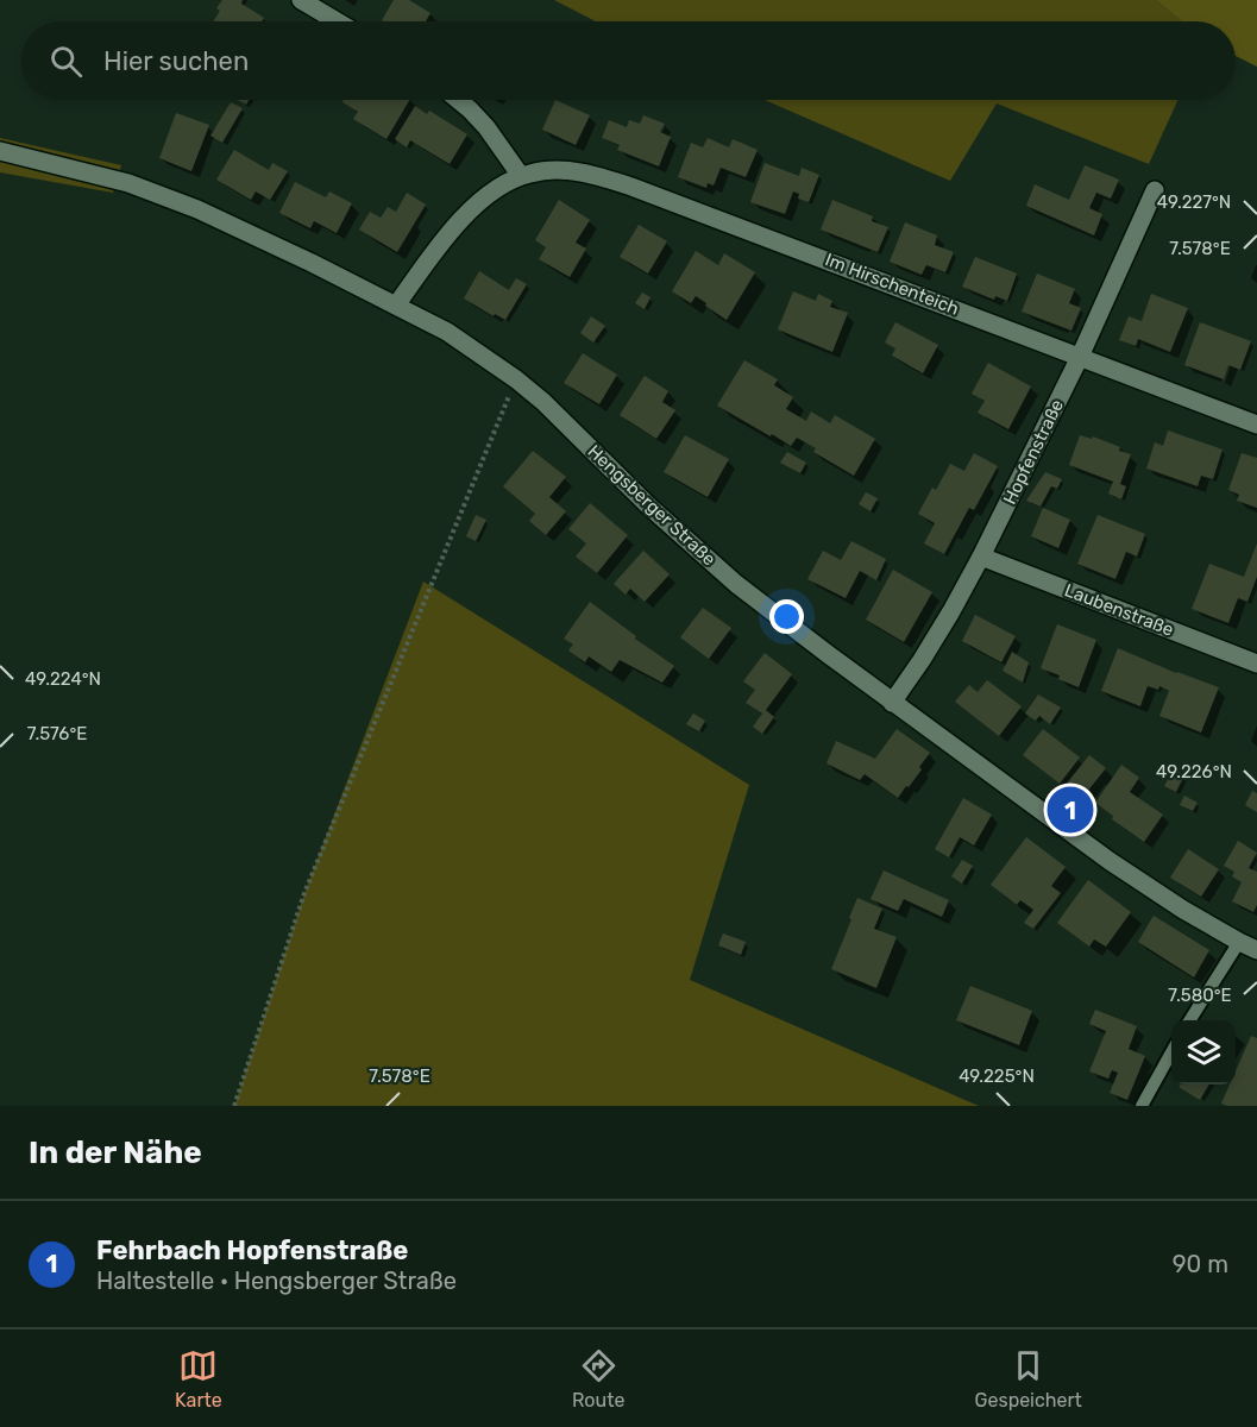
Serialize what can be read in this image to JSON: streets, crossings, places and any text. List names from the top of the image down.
{
  "streets": {
    "street": [
      "Im Hirschenteich",
      "Hopfenstraße",
      "Hengsberger Straße",
      "Laubenstraße"
    ]
  },
  "crossings": [
    ["Im Hirschenteich", "Hopfenstraße"],
    ["Im Hirschenteich", "Hengsberger Straße"],
    ["Hopfenstraße", "Hengsberger Straße"],
    ["Hopfenstraße", "Laubenstraße"]
  ],
  "page": {
    "search": "Hier suchen",
    "pins": "1",
    "heading": "In der Nähe",
    "list": [
      {
        "mark": "1",
        "name": "Fehrbach Hopfenstraße",
        "note": "Haltestelle · Hengsberger Straße",
        "value": "90 m"
      }
    ],
    "nav": ["Karte", "Route", "Gespeichert"]
  },
  "coordinates": [
    "49.227°N",
    "7.578°E",
    "49.224°N",
    "7.576°E",
    "49.226°N",
    "7.580°E",
    "49.225°N"
  ]
}
